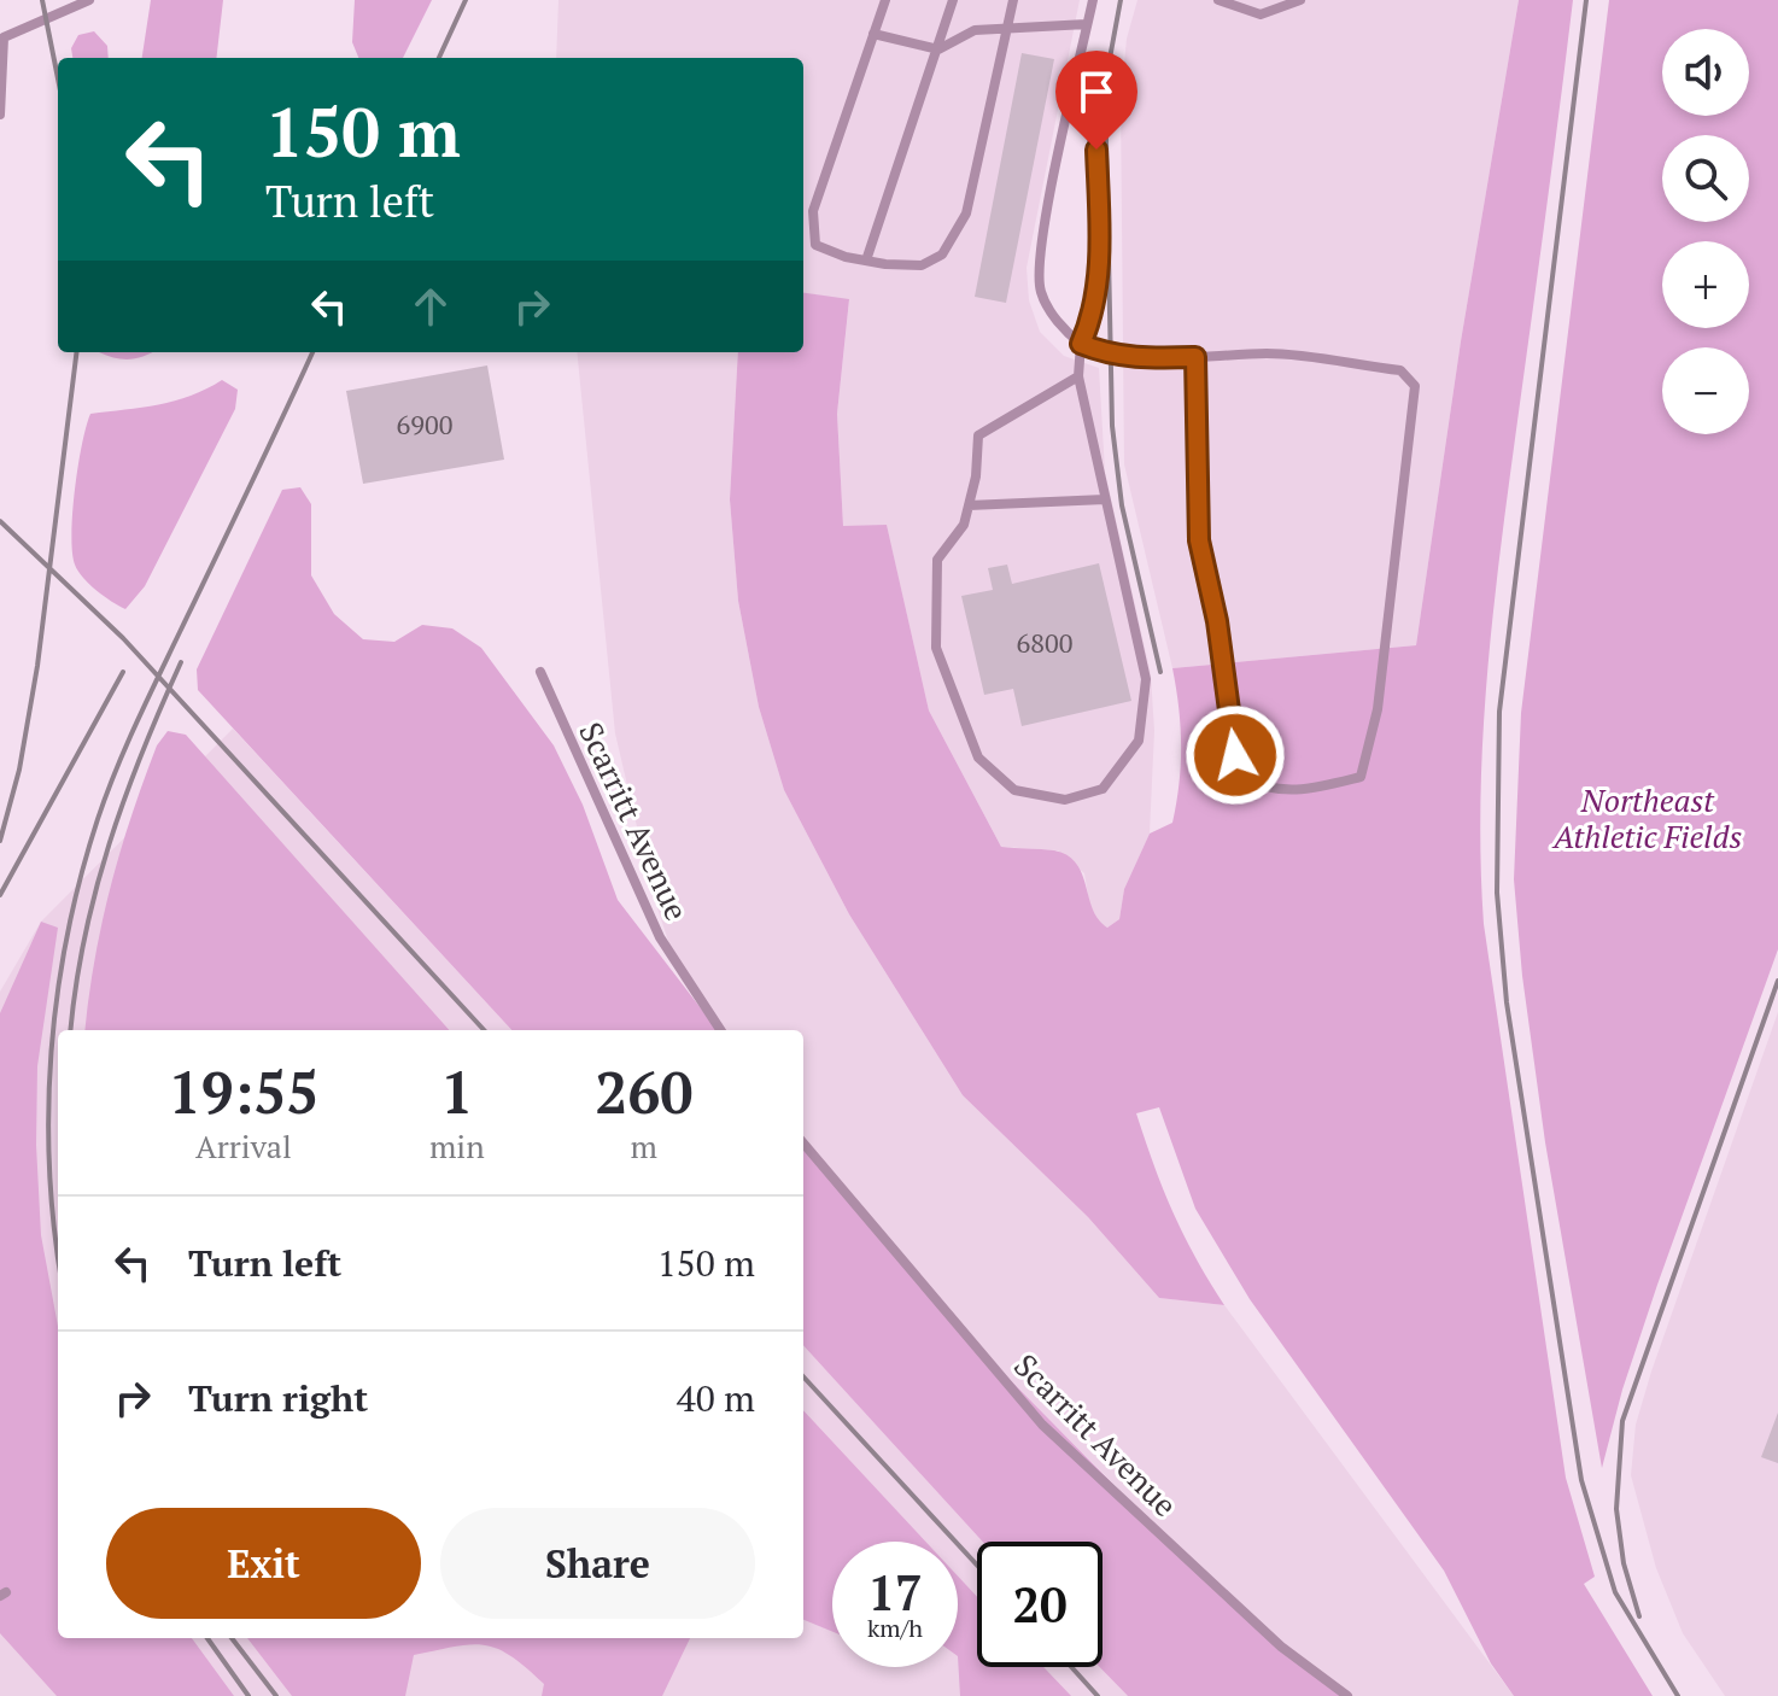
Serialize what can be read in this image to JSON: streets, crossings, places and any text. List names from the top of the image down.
{
  "streets": {
    "lane": ["Scarritt Avenue"]
  },
  "parks": ["Northeast Athletic Fields"],
  "house_numbers": ["6900", "6800"],
  "page": {
    "map_buttons": ["+", "−"],
    "turn": ["150 m", "Turn left"],
    "eta": [
      "19:55",
      "Arrival",
      "1",
      "min",
      "260",
      "m"
    ],
    "list": [
      {
        "name": "Turn left",
        "value": "150 m"
      },
      {
        "name": "Turn right",
        "value": "40 m"
      }
    ],
    "buttons": ["Exit", "Share"],
    "speed": "17 km/h",
    "limit": "20"
  }
}
